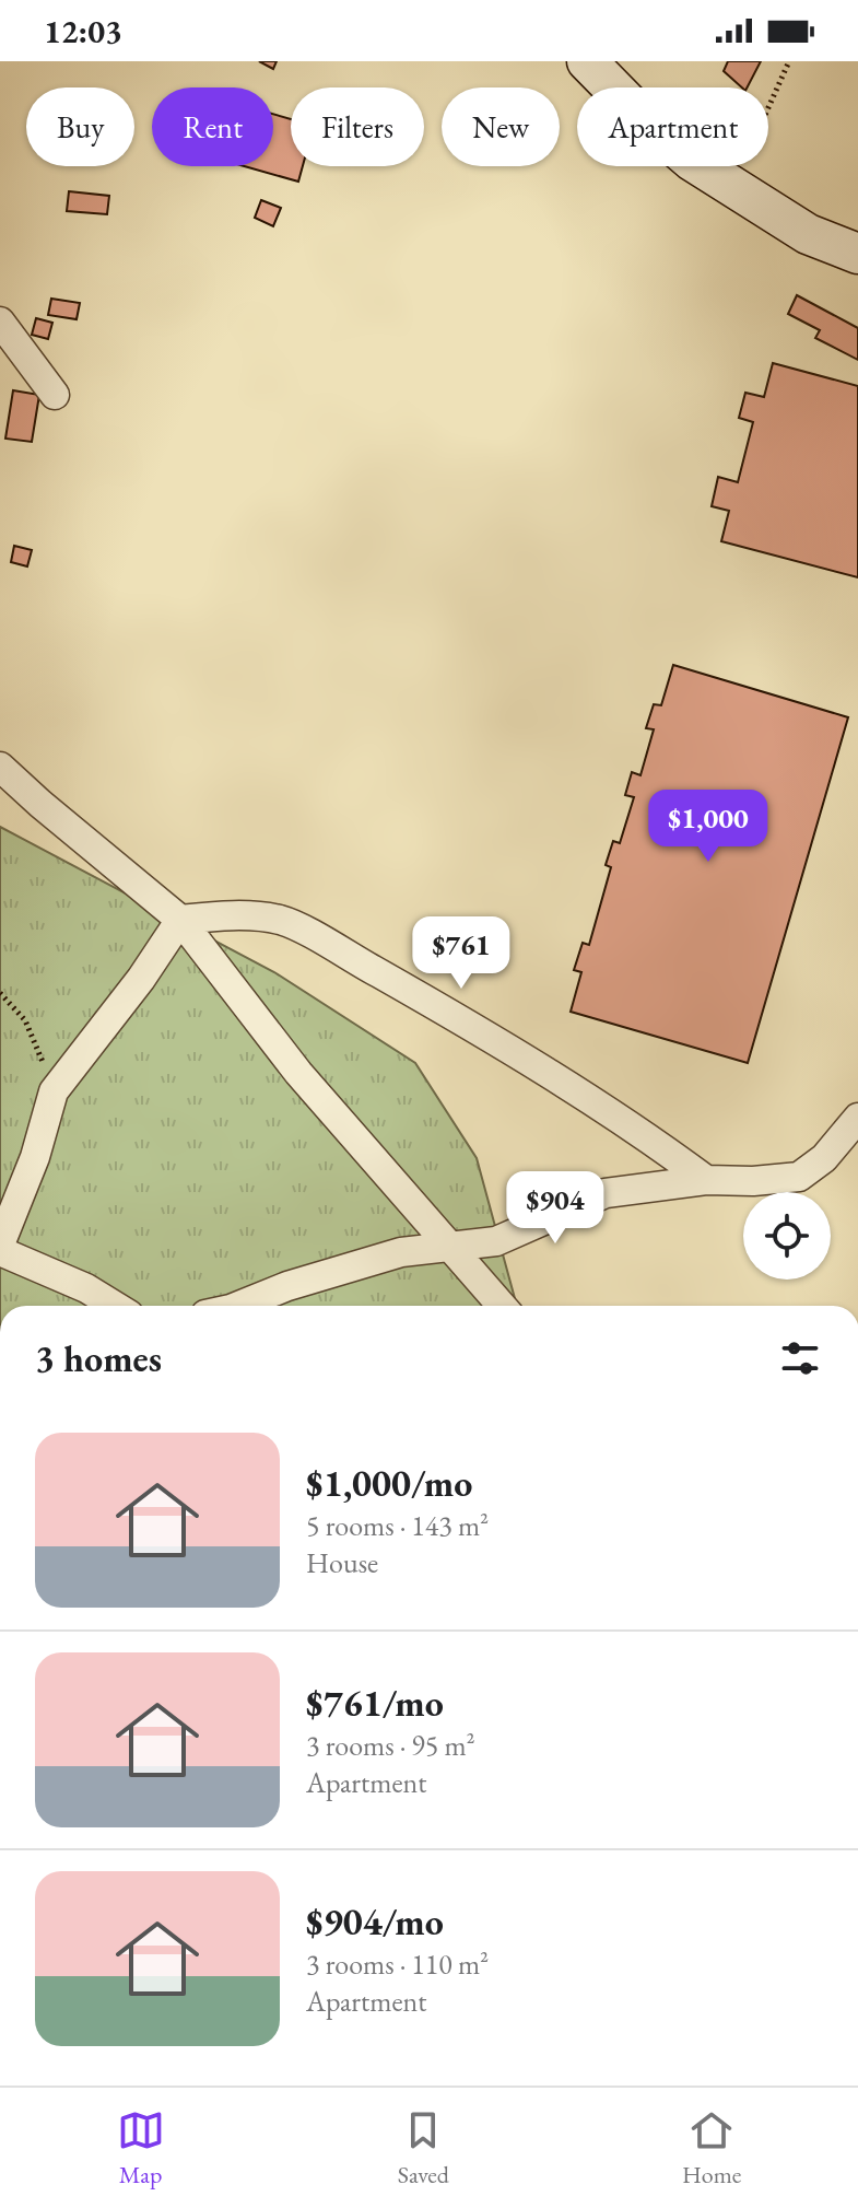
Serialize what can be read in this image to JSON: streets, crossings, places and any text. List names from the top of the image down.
{
  "page": {
    "status": "12:03",
    "chip": [
      "Buy",
      "Rent",
      "Filters",
      "New",
      "Apartment"
    ],
    "price": ["$1,000", "$761", "$904"],
    "heading": "3 homes",
    "list": [
      {
        "name": "$1,000/mo",
        "note": "5 rooms · 143 m² · House"
      },
      {
        "name": "$761/mo",
        "note": "3 rooms · 95 m² · Apartment"
      },
      {
        "name": "$904/mo",
        "note": "3 rooms · 110 m² · Apartment"
      }
    ],
    "tabs": ["Map", "Saved", "Home"]
  }
}
